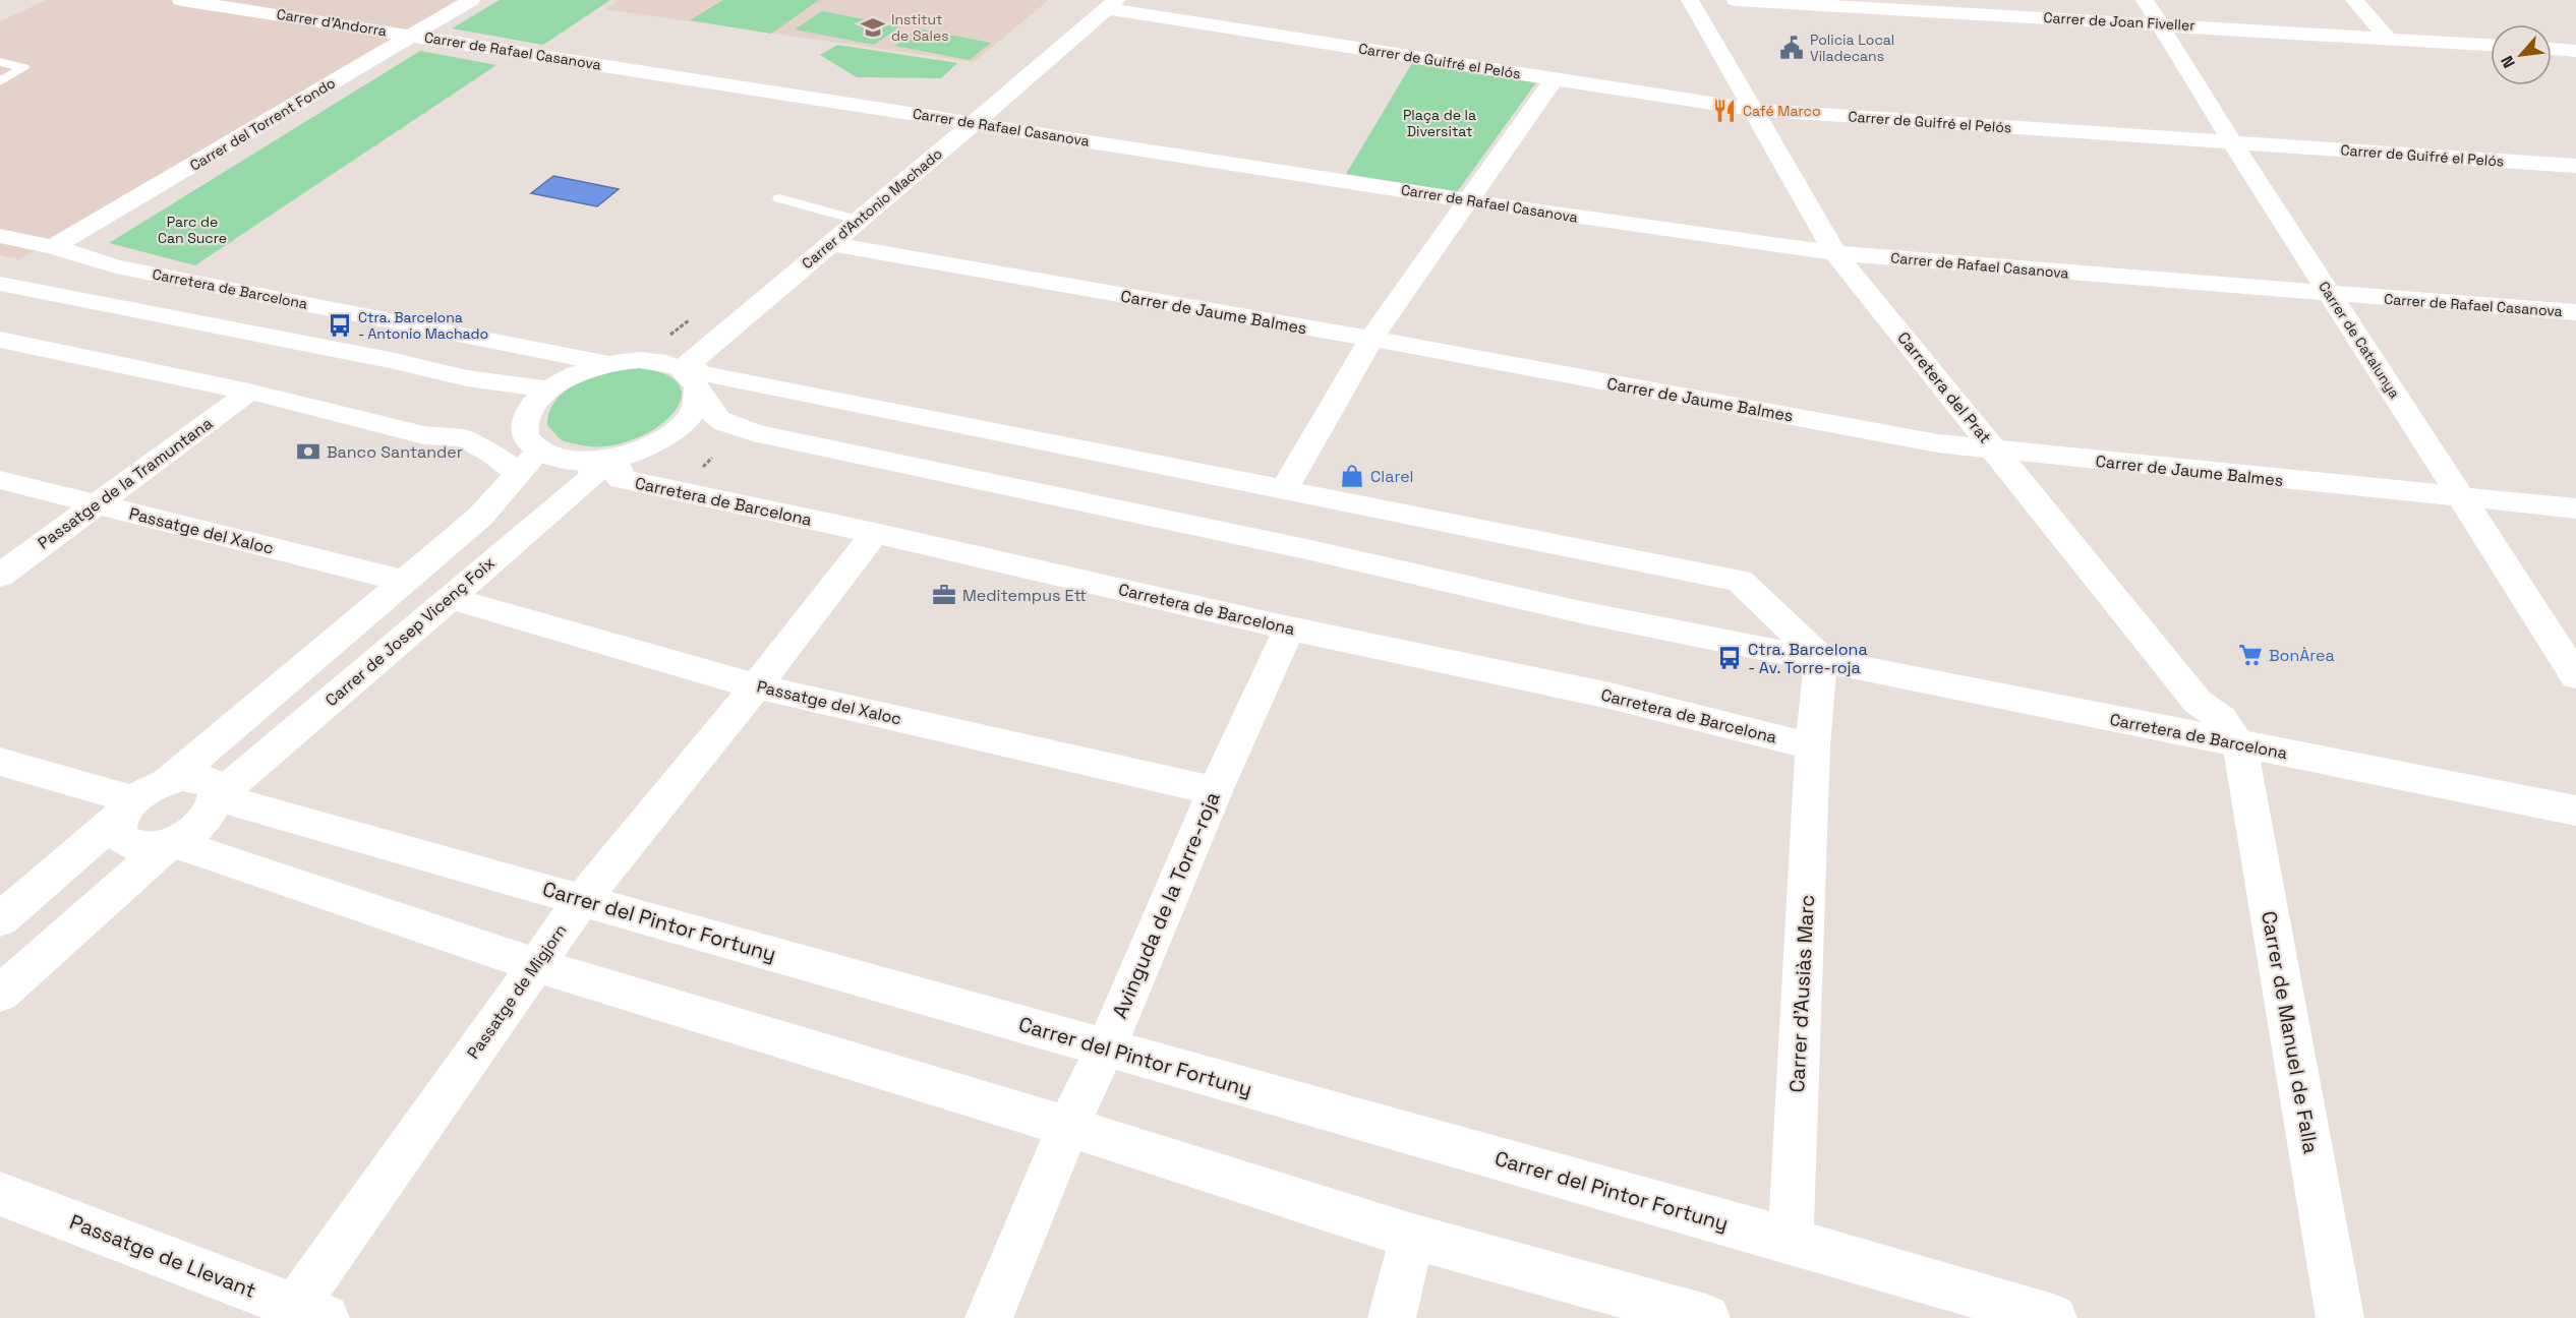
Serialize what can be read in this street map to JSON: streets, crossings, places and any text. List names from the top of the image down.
{
  "streets": {
    "street": [
      "Carrer de Joan Fiveller",
      "Carrer d'Andorra",
      "Carrer de Rafael Casanova",
      "Carrer de Guifré el Pelós",
      "Carrer del Torrent Fondo",
      "Carrer d'Antonio Machado",
      "Carretera de Barcelona",
      "Carrer de Jaume Balmes",
      "Carrer de Catalunya",
      "Carretera del Prat",
      "Passatge de la Tramuntana",
      "Passatge del Xaloc",
      "Carrer de Josep Vicenç Foix",
      "Avinguda de la Torre-roja",
      "Carrer del Pintor Fortuny",
      "Passatge de Migjorn",
      "Carrer d'Ausiàs Marc",
      "Carrer de Manuel de Falla",
      "Passatge de Llevant"
    ]
  },
  "crossings": [
    ["Carrer de Joan Fiveller", "Carrer de Catalunya"],
    ["Carrer d'Andorra", "Carrer de Rafael Casanova"],
    ["Carrer d'Andorra", "Carrer del Torrent Fondo"],
    ["Carrer de Rafael Casanova", "Carrer del Torrent Fondo"],
    ["Carrer de Rafael Casanova", "Carrer d'Antonio Machado"],
    ["Carrer de Rafael Casanova", "Carrer de Catalunya"],
    ["Carrer de Rafael Casanova", "Carretera del Prat"],
    ["Carrer de Guifré el Pelós", "Carrer d'Antonio Machado"],
    ["Carrer de Guifré el Pelós", "Carrer de Catalunya"],
    ["Carrer de Guifré el Pelós", "Carretera del Prat"],
    ["Carrer del Torrent Fondo", "Carretera de Barcelona"],
    ["Carrer d'Antonio Machado", "Carretera de Barcelona"],
    ["Carrer d'Antonio Machado", "Carrer de Jaume Balmes"],
    ["Carretera de Barcelona", "Carretera del Prat"],
    ["Carretera de Barcelona", "Carrer de Josep Vicenç Foix"],
    ["Carretera de Barcelona", "Avinguda de la Torre-roja"],
    ["Carretera de Barcelona", "Passatge de Migjorn"],
    ["Carretera de Barcelona", "Carrer d'Ausiàs Marc"],
    ["Carretera de Barcelona", "Carrer de Manuel de Falla"],
    ["Carrer de Jaume Balmes", "Carrer de Catalunya"],
    ["Carrer de Jaume Balmes", "Carretera del Prat"],
    ["Carretera del Prat", "Carrer de Manuel de Falla"],
    ["Passatge de la Tramuntana", "Passatge del Xaloc"],
    ["Passatge del Xaloc", "Carrer de Josep Vicenç Foix"],
    ["Passatge del Xaloc", "Avinguda de la Torre-roja"],
    ["Passatge del Xaloc", "Passatge de Migjorn"],
    ["Carrer de Josep Vicenç Foix", "Carrer del Pintor Fortuny"],
    ["Avinguda de la Torre-roja", "Carrer del Pintor Fortuny"],
    ["Carrer del Pintor Fortuny", "Passatge de Migjorn"],
    ["Carrer del Pintor Fortuny", "Carrer d'Ausiàs Marc"],
    ["Passatge de Migjorn", "Passatge de Llevant"]
  ],
  "parks": ["Plaça de la Diversitat", "Parc de Can Sucre"],
  "places": {
    "school or university": ["Institut de Sales"],
    "public building": ["Policia Local Viladecans"],
    "restaurant": ["Café Marco"],
    "bus stop": ["Ctra. Barcelona - Antonio Machado", "Ctra. Barcelona - Av. Torre-roja"],
    "bank": ["Banco Santander"],
    "shop": ["Clarel"],
    "office": ["Meditempus Ett"],
    "supermarket": ["BonÀrea"]
  },
  "north": "bottom left"
}
